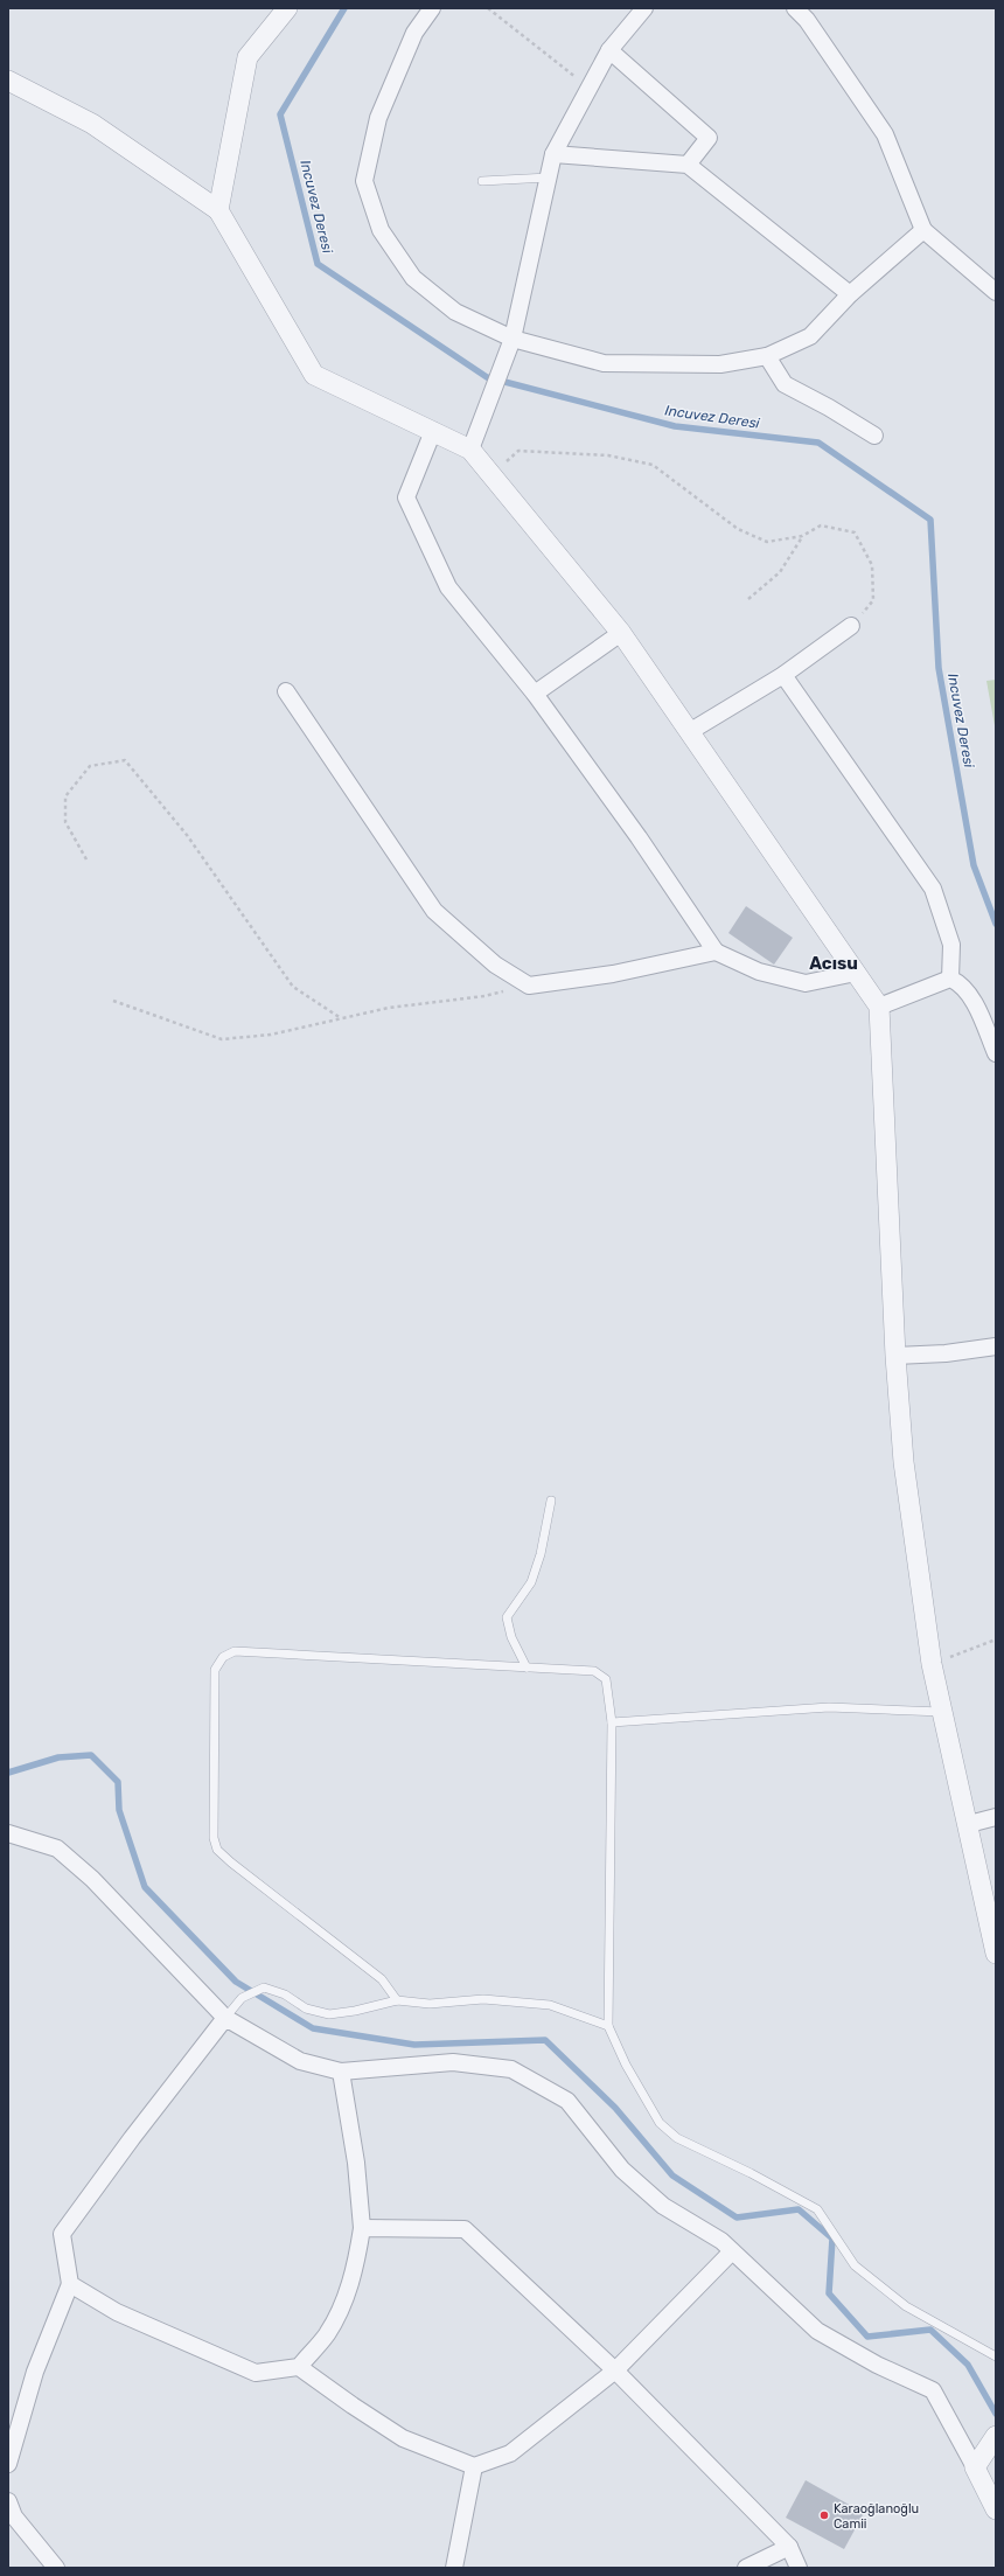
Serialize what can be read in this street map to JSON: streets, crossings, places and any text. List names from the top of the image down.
{
  "districts": ["Acısu"],
  "water": ["Incuvez Deresi"],
  "places": ["Karaoğlanoğlu Camii"]
}
